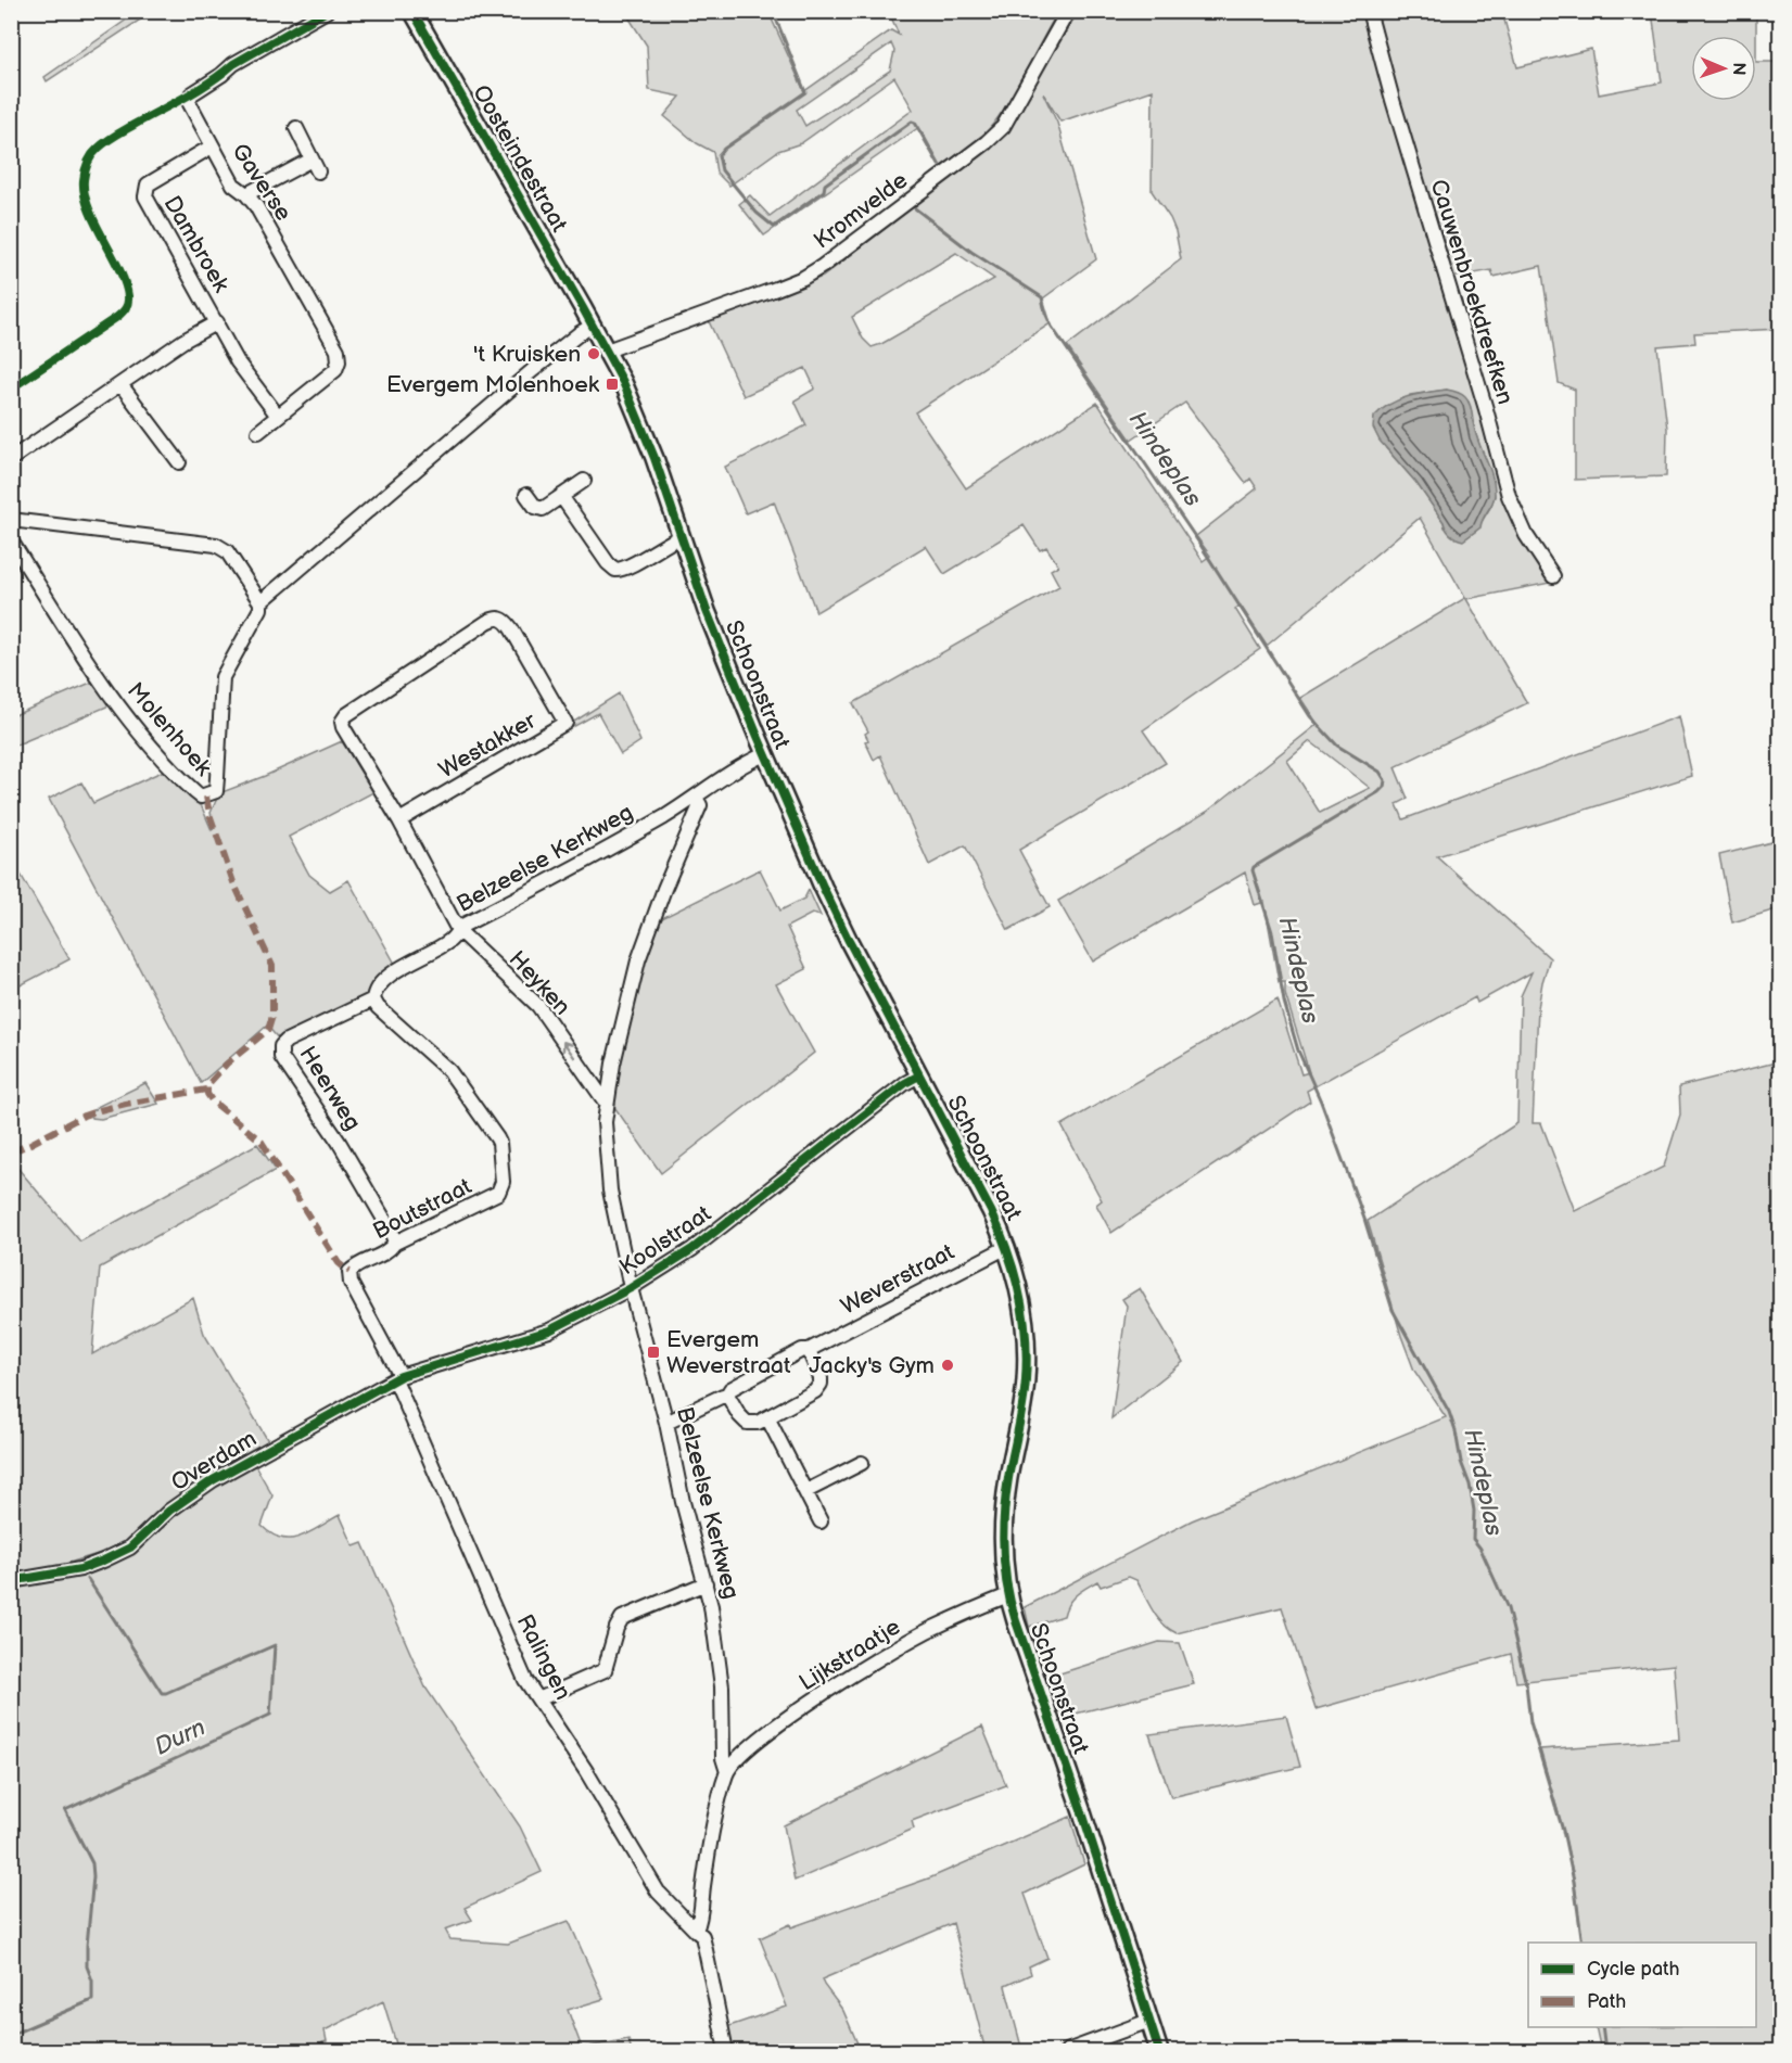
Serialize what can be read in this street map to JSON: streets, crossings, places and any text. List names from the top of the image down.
{
  "streets": {
    "street": [
      "Oosteindestraat",
      "Gaverse",
      "Kromvelde",
      "Dambroek",
      "Cauwenbroekdreefken",
      "Schoonstraat",
      "Molenhoek",
      "Westakker",
      "Belzeelse Kerkweg",
      "Heyken",
      "Heerweg",
      "Boutstraat",
      "Koolstraat",
      "Weverstraat",
      "Overdam",
      "Lijkstraatje",
      "Ralingen"
    ]
  },
  "crossings": [
    ["Oosteindestraat", "Schoonstraat"],
    ["Oosteindestraat", "Molenhoek"],
    ["Gaverse", "Dambroek"],
    ["Kromvelde", "Schoonstraat"],
    ["Schoonstraat", "Molenhoek"],
    ["Schoonstraat", "Belzeelse Kerkweg"],
    ["Schoonstraat", "Koolstraat"],
    ["Schoonstraat", "Weverstraat"],
    ["Schoonstraat", "Lijkstraatje"],
    ["Westakker", "Belzeelse Kerkweg"],
    ["Belzeelse Kerkweg", "Heyken"],
    ["Belzeelse Kerkweg", "Koolstraat"],
    ["Belzeelse Kerkweg", "Weverstraat"],
    ["Belzeelse Kerkweg", "Lijkstraatje"],
    ["Heerweg", "Boutstraat"],
    ["Boutstraat", "Koolstraat"],
    ["Boutstraat", "Overdam"],
    ["Boutstraat", "Ralingen"],
    ["Koolstraat", "Overdam"],
    ["Koolstraat", "Ralingen"],
    ["Overdam", "Ralingen"]
  ],
  "one_way": ["Heyken"],
  "water": ["Hindeplas", "Durn"],
  "places": {
    "other": ["'t Kruisken", "Jacky's Gym"],
    "transit": ["Evergem Molenhoek", "Evergem Weverstraat"]
  },
  "legend": ["Cycle path", "Path"],
  "north": "right"
}
